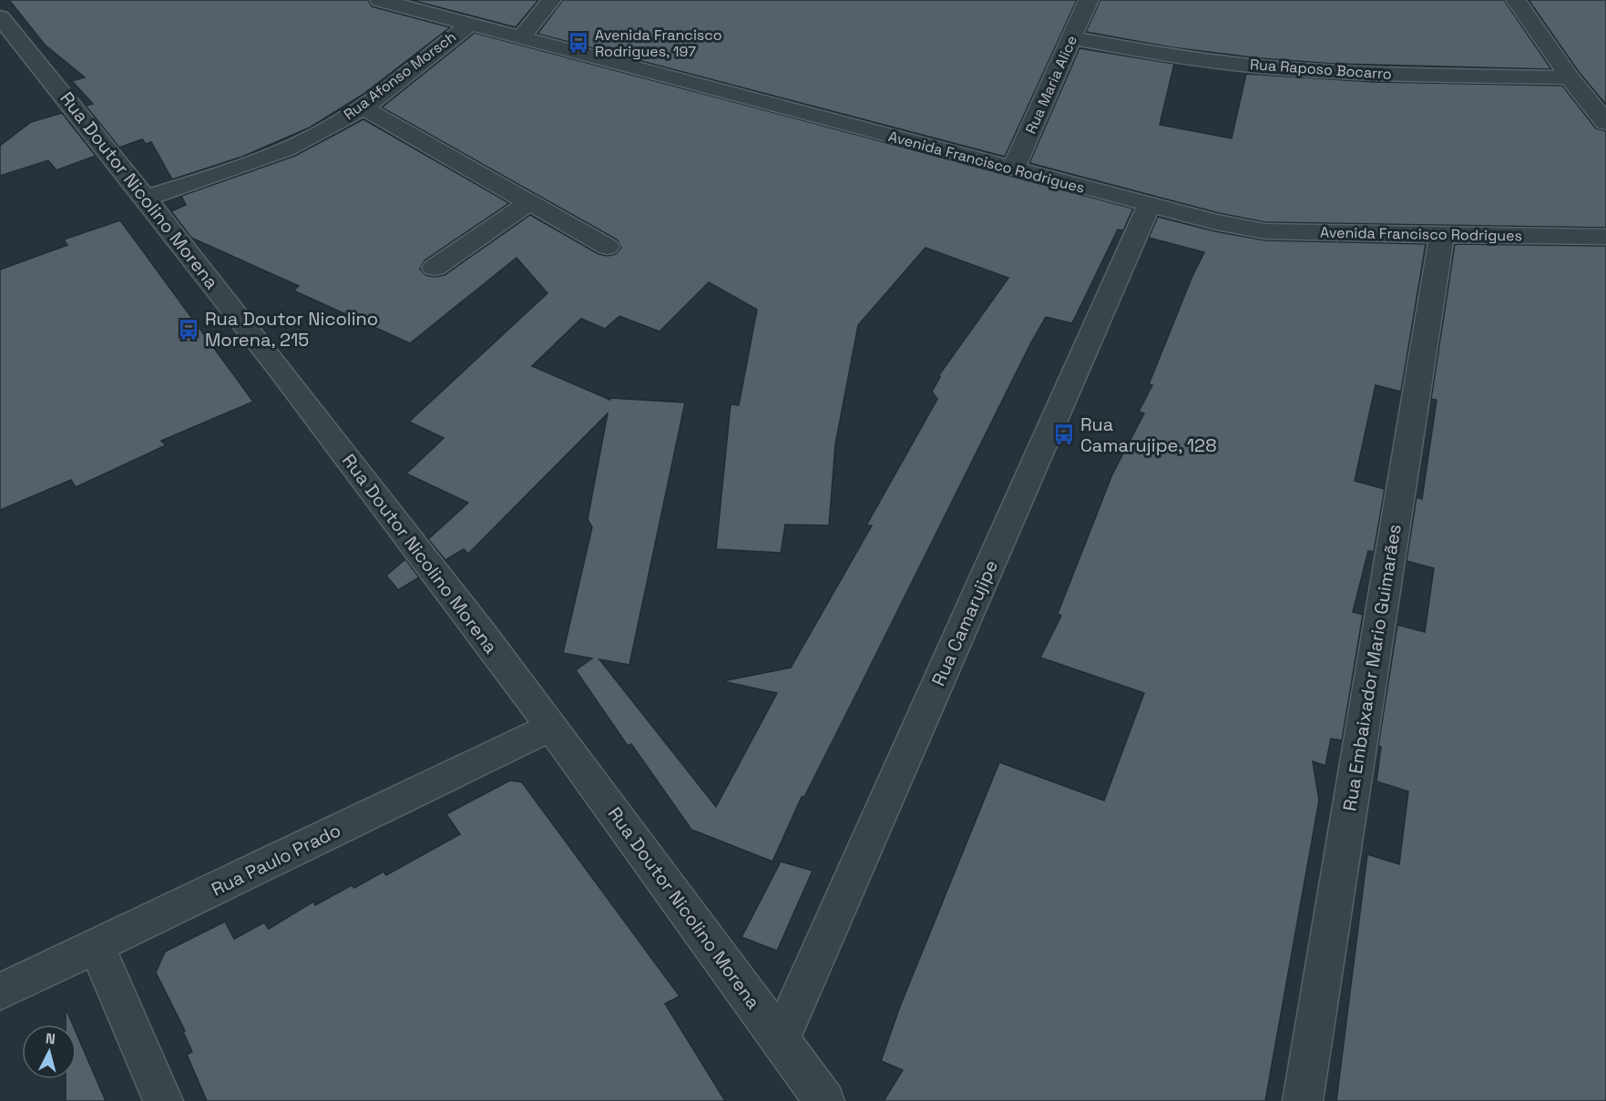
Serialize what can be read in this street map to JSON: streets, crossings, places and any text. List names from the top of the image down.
{
  "streets": {
    "street": [
      "Rua Raposo Bocarro",
      "Rua Afonso Morsch",
      "Rua Maria Alice",
      "Avenida Francisco Rodrigues",
      "Rua Doutor Nicolino Morena",
      "Rua Camarujipe",
      "Rua Embaixador Mario Guimarães",
      "Rua Paulo Prado"
    ]
  },
  "crossings": [
    ["Rua Raposo Bocarro", "Rua Maria Alice"],
    ["Rua Afonso Morsch", "Avenida Francisco Rodrigues"],
    ["Rua Afonso Morsch", "Rua Doutor Nicolino Morena"],
    ["Rua Maria Alice", "Avenida Francisco Rodrigues"],
    ["Avenida Francisco Rodrigues", "Rua Camarujipe"],
    ["Avenida Francisco Rodrigues", "Rua Embaixador Mario Guimarães"],
    ["Rua Doutor Nicolino Morena", "Rua Camarujipe"],
    ["Rua Doutor Nicolino Morena", "Rua Paulo Prado"]
  ],
  "places": {
    "bus stop": ["Avenida Francisco Rodrigues, 197", "Rua Doutor Nicolino Morena, 215", "Rua Camarujipe, 128"]
  },
  "north": "top"
}
